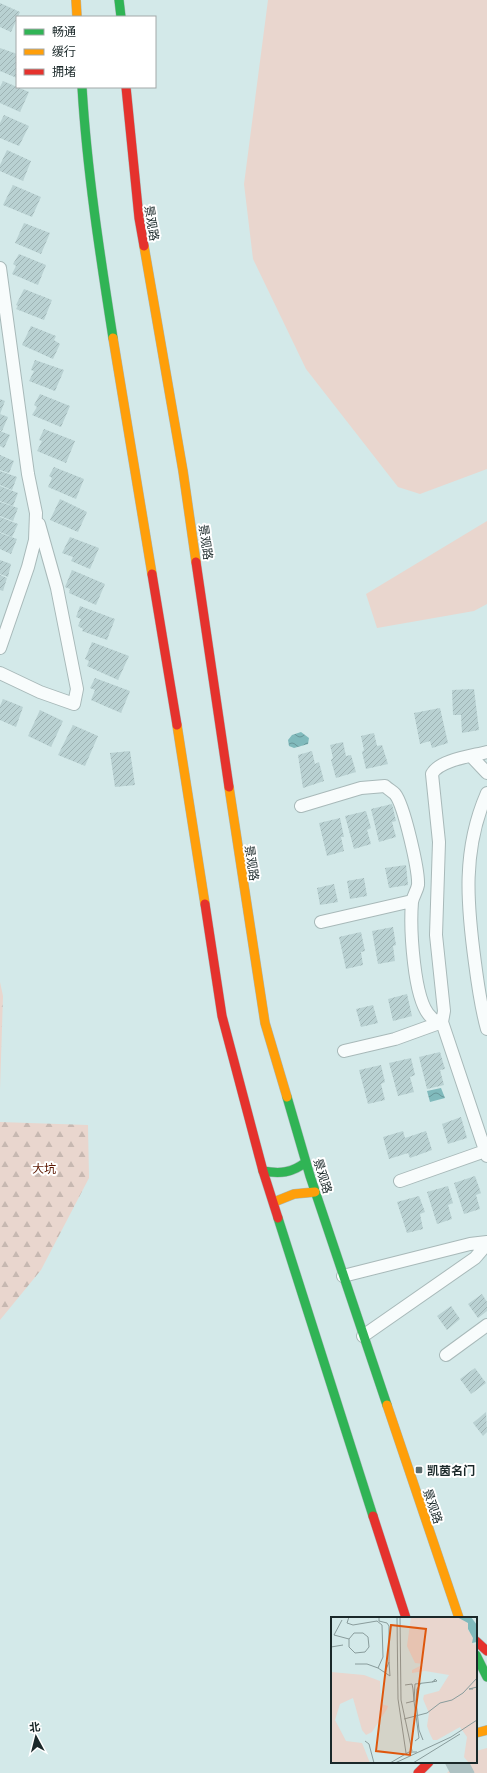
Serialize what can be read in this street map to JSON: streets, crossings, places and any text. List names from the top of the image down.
{
  "streets": {
    "main road": ["景观路"]
  },
  "parks": ["大坑"],
  "places": {
    "transit": ["凯茵名门"]
  },
  "legend": ["畅通", "缓行", "拥堵"],
  "north": "top"
}
